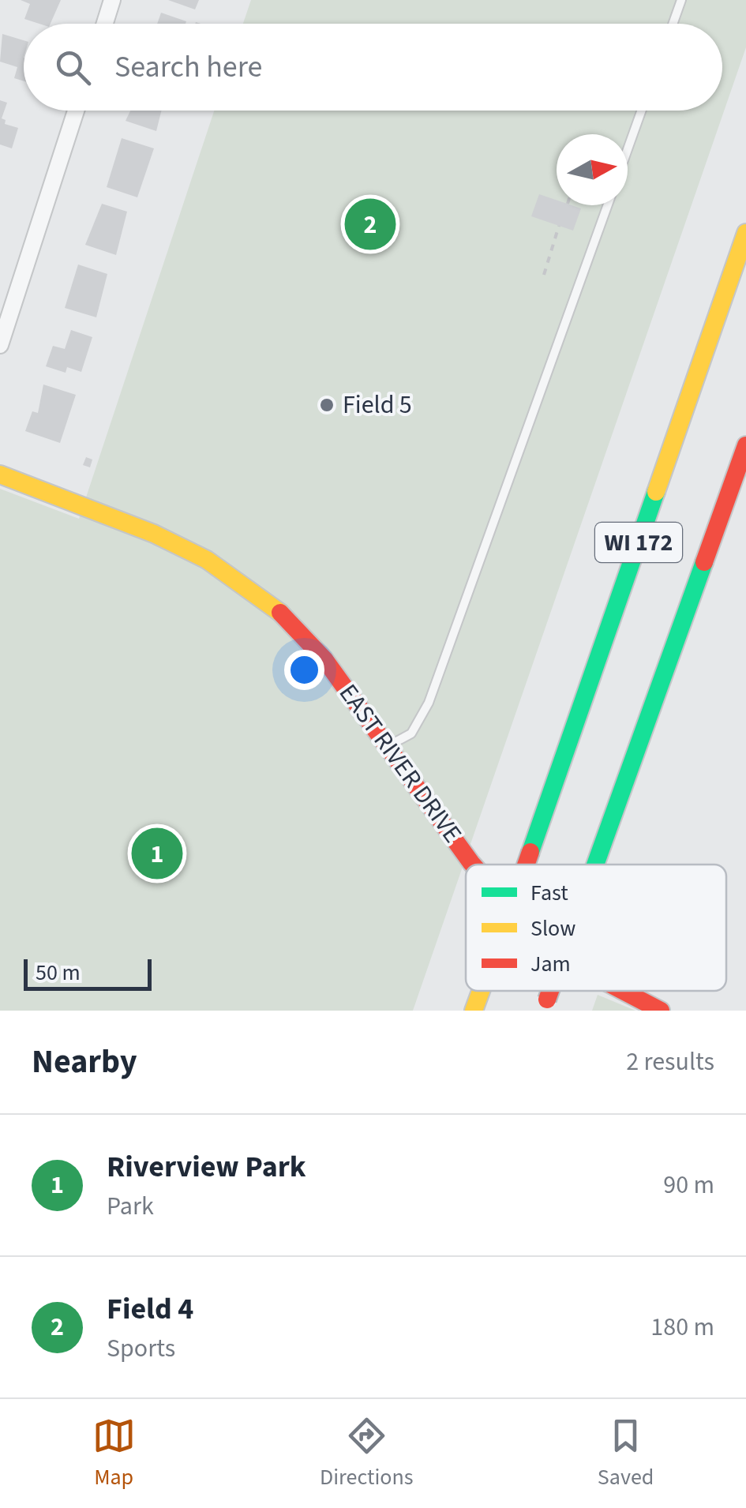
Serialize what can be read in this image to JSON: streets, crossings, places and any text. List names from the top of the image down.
{
  "streets": {
    "main road": ["WI 172", "EAST RIVER DRIVE"]
  },
  "places": ["Field 5"],
  "legend": ["Fast", "Slow", "Jam"],
  "scale_bar": "50 m",
  "north": "right",
  "page": {
    "search": "Search here",
    "pins": ["2", "1"],
    "scale": "50 m",
    "heading": ["Nearby", "2 results"],
    "list": [
      {
        "mark": "1",
        "name": "Riverview Park",
        "note": "Park",
        "value": "90 m"
      },
      {
        "mark": "2",
        "name": "Field 4",
        "note": "Sports",
        "value": "180 m"
      }
    ],
    "nav": ["Map", "Directions", "Saved"]
  }
}
